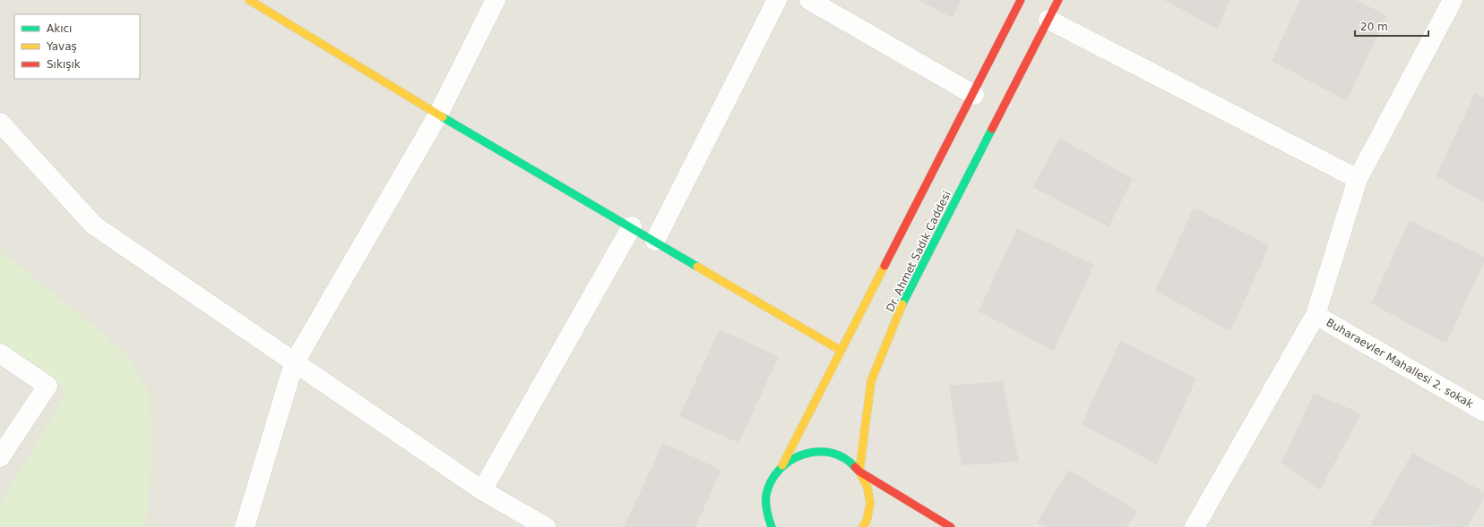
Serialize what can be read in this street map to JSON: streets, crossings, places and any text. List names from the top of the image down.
{
  "streets": {
    "street": ["Dr. Ahmet Sadık Caddesi", "Buharaevler Mahallesi 2. sokak"]
  },
  "legend": ["Akıcı", "Yavaş", "Sıkışık"],
  "scale_bar": "20 m"
}
